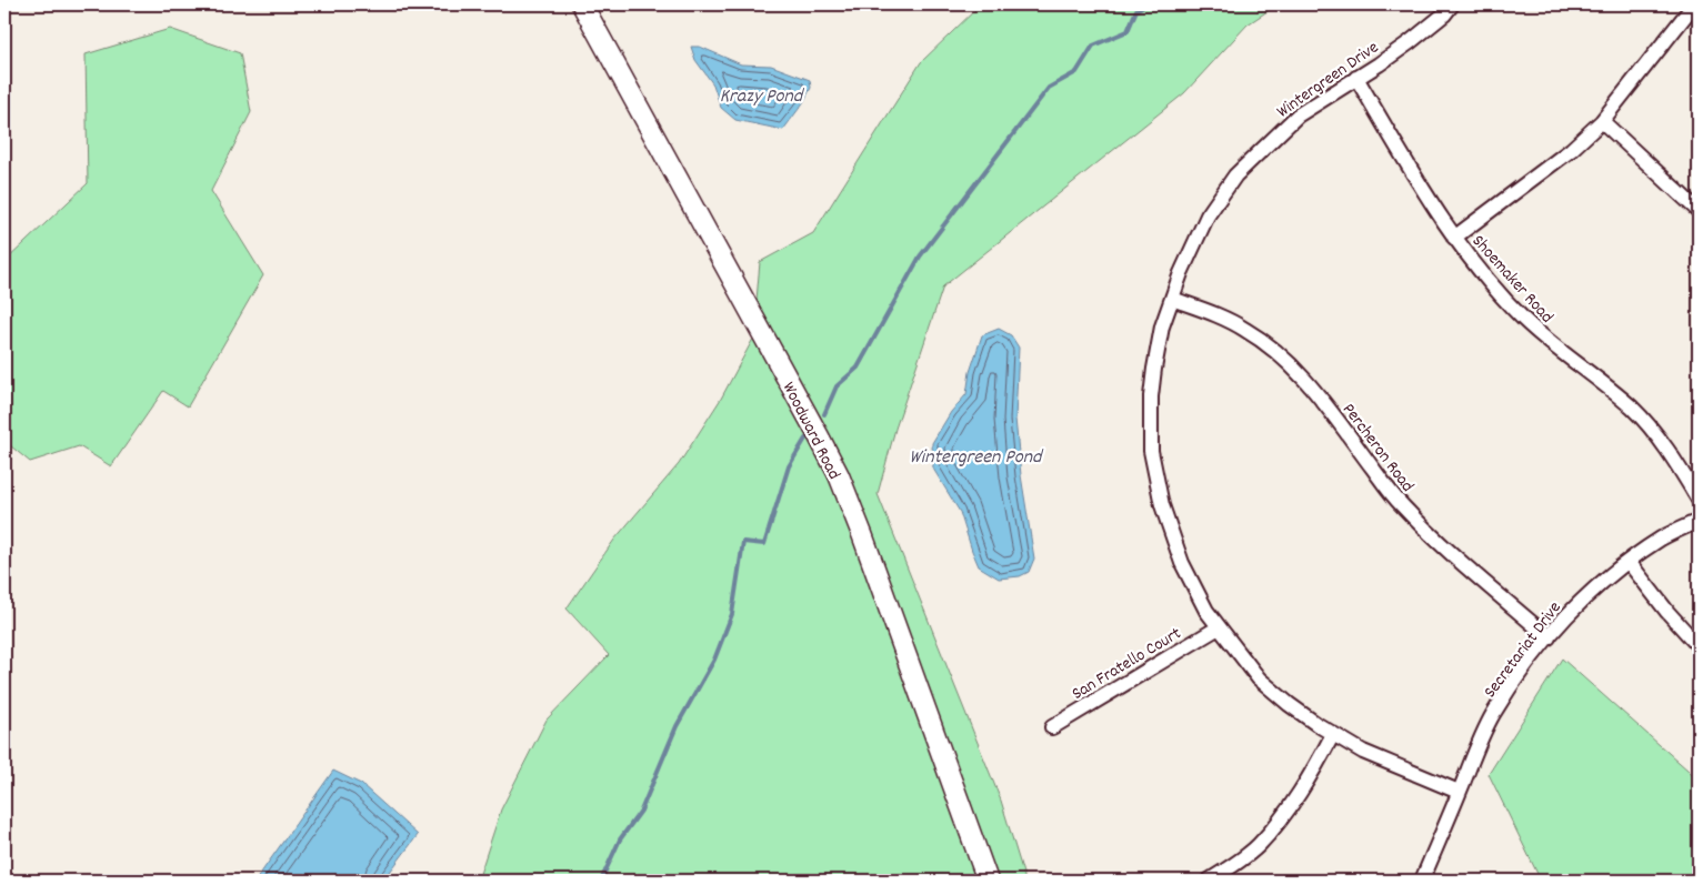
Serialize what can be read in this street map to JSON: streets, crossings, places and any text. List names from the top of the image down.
{
  "streets": {
    "street": [
      "Wintergreen Drive",
      "Shoemaker Road",
      "Woodward Road",
      "Percheron Road",
      "Secretariat Drive",
      "San Fratello Court"
    ]
  },
  "crossings": [
    ["Wintergreen Drive", "Shoemaker Road"],
    ["Wintergreen Drive", "Percheron Road"],
    ["Wintergreen Drive", "Secretariat Drive"],
    ["Wintergreen Drive", "San Fratello Court"],
    ["Percheron Road", "Secretariat Drive"]
  ],
  "water": ["Krazy Pond", "Wintergreen Pond"]
}
